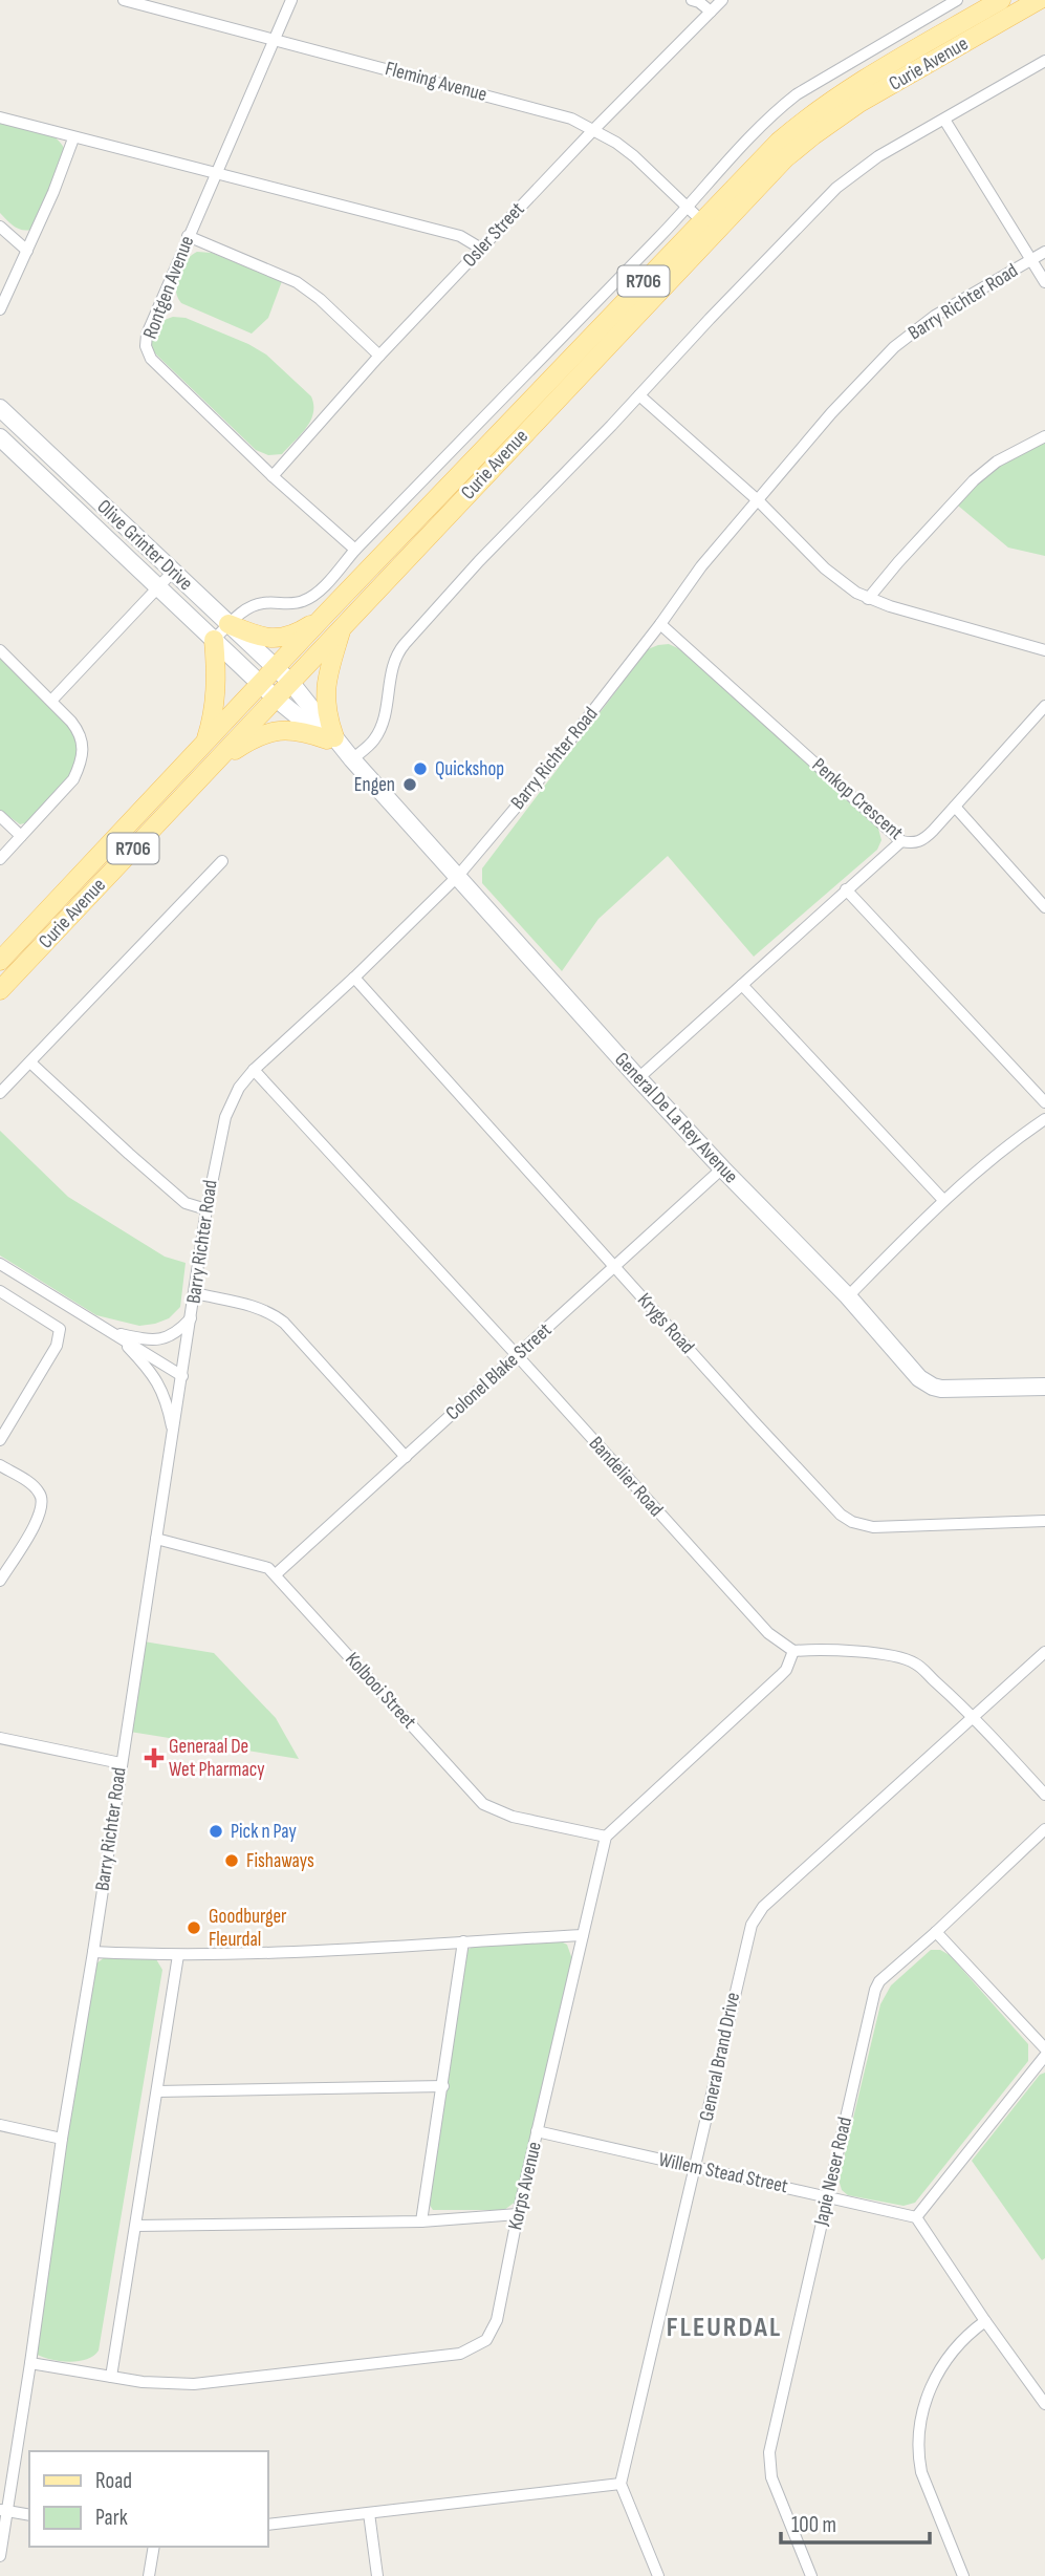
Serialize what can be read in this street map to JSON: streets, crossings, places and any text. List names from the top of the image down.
{
  "streets": {
    "main road": ["Curie Avenue", "R706"],
    "street": [
      "Fleming Avenue",
      "Osler Street",
      "Rontgen Avenue",
      "Barry Richter Road",
      "Olive Grinter Drive",
      "Penkop Crescent",
      "General De La Rey Avenue",
      "Krygs Road",
      "Colonel Blake Street",
      "Bandelier Road",
      "Kolbooi Street",
      "General Brand Drive",
      "Japie Neser Road",
      "Willem Stead Street",
      "Korps Avenue"
    ]
  },
  "crossings": [
    ["Curie Avenue", "Fleming Avenue"],
    ["Curie Avenue", "Rontgen Avenue"],
    ["Curie Avenue", "Olive Grinter Drive"],
    ["Curie Avenue", "General De La Rey Avenue"],
    ["Fleming Avenue", "Osler Street"],
    ["Fleming Avenue", "Rontgen Avenue"],
    ["Osler Street", "Rontgen Avenue"],
    ["Barry Richter Road", "Penkop Crescent"],
    ["Barry Richter Road", "General De La Rey Avenue"],
    ["Barry Richter Road", "Krygs Road"],
    ["Barry Richter Road", "Bandelier Road"],
    ["Barry Richter Road", "Kolbooi Street"],
    ["Barry Richter Road", "Korps Avenue"],
    ["Olive Grinter Drive", "General De La Rey Avenue"],
    ["General De La Rey Avenue", "Colonel Blake Street"],
    ["Krygs Road", "Colonel Blake Street"],
    ["Colonel Blake Street", "Bandelier Road"],
    ["Colonel Blake Street", "Kolbooi Street"],
    ["Kolbooi Street", "Korps Avenue"],
    ["General Brand Drive", "Willem Stead Street"],
    ["Japie Neser Road", "Willem Stead Street"],
    ["Willem Stead Street", "Korps Avenue"]
  ],
  "districts": ["FLEURDAL"],
  "places": {
    "other": [
      "Quickshop",
      "Engen",
      "Pick n Pay",
      "Fishaways",
      "Goodburger Fleurdal"
    ],
    "health": ["Generaal De Wet Pharmacy"]
  },
  "legend": ["Road", "Park"],
  "scale_bar": "100 m"
}
